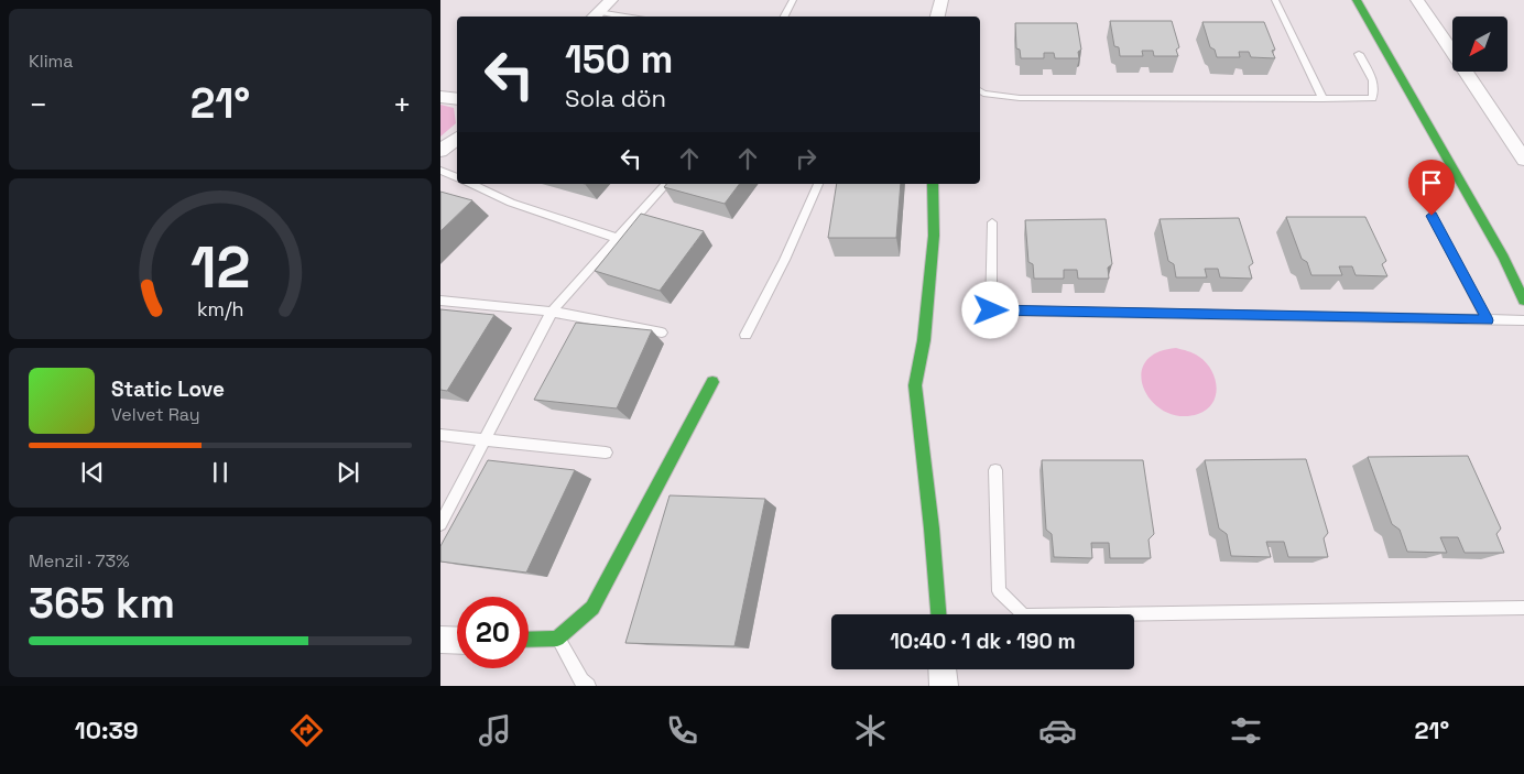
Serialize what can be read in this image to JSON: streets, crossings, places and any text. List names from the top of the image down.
{
  "north": "bottom left",
  "page": {
    "tile": [
      "Klima",
      ["Menzil · 73%", "365 km"]
    ],
    "turn": ["150 m", "Sola dön"],
    "heat": ["−", "21°", "+"],
    "song": ["Static Love", "Velvet Ray"],
    "limit": "20",
    "trip": "10:40 · 1 dk · 190 m",
    "tabs": ["10:39", "21°"],
    "gauge": ["12", "km/h"]
  }
}
